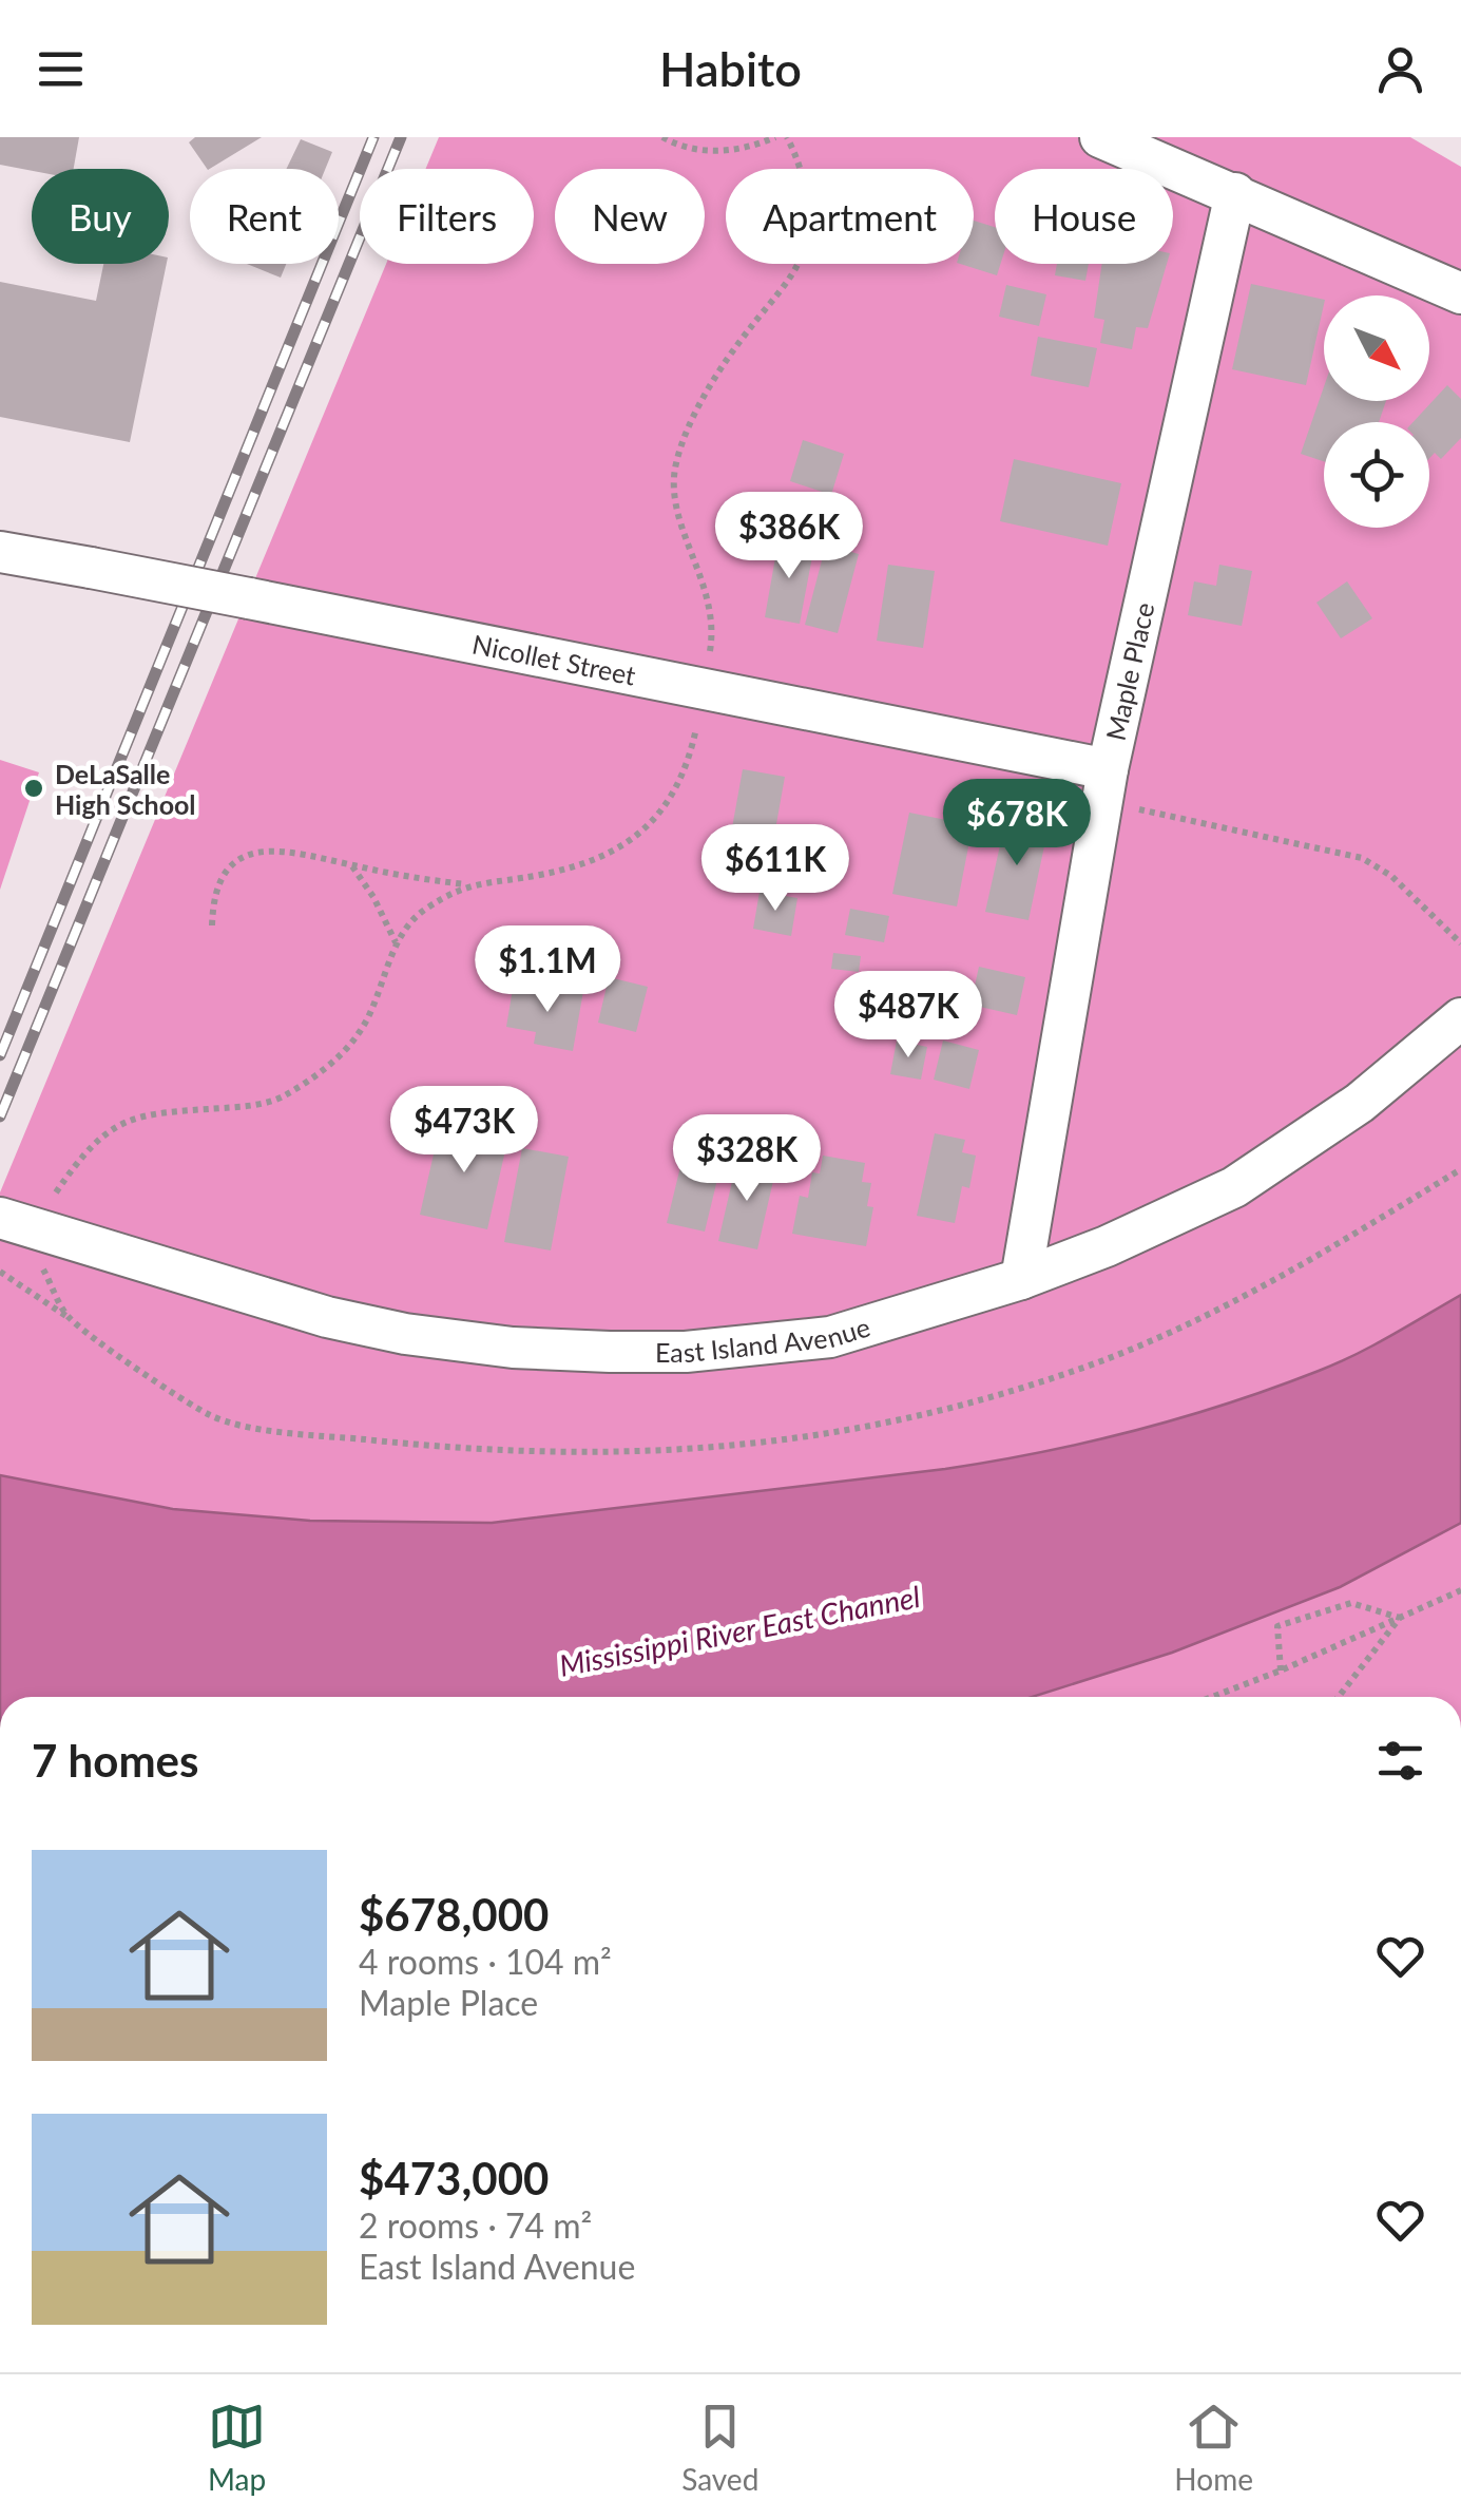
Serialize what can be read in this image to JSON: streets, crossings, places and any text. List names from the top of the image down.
{
  "streets": {
    "street": ["Nicollet Street", "Maple Place", "East Island Avenue"]
  },
  "crossings": [
    ["Nicollet Street", "Maple Place"],
    ["Maple Place", "East Island Avenue"]
  ],
  "water": ["Mississippi River East Channel"],
  "places": ["DeLaSalle High School"],
  "north": "bottom right",
  "page": {
    "header": "Habito",
    "chip": [
      "Buy",
      "Rent",
      "Filters",
      "New",
      "Apartment",
      "House"
    ],
    "price": [
      "$386K",
      "$678K",
      "$611K",
      "$1.1M",
      "$487K",
      "$473K",
      "$328K"
    ],
    "heading": "7 homes",
    "list": [
      {
        "name": "$678,000",
        "note": "4 rooms · 104 m² · Maple Place"
      },
      {
        "name": "$473,000",
        "note": "2 rooms · 74 m² · East Island Avenue"
      }
    ],
    "tabs": ["Map", "Saved", "Home"]
  }
}
